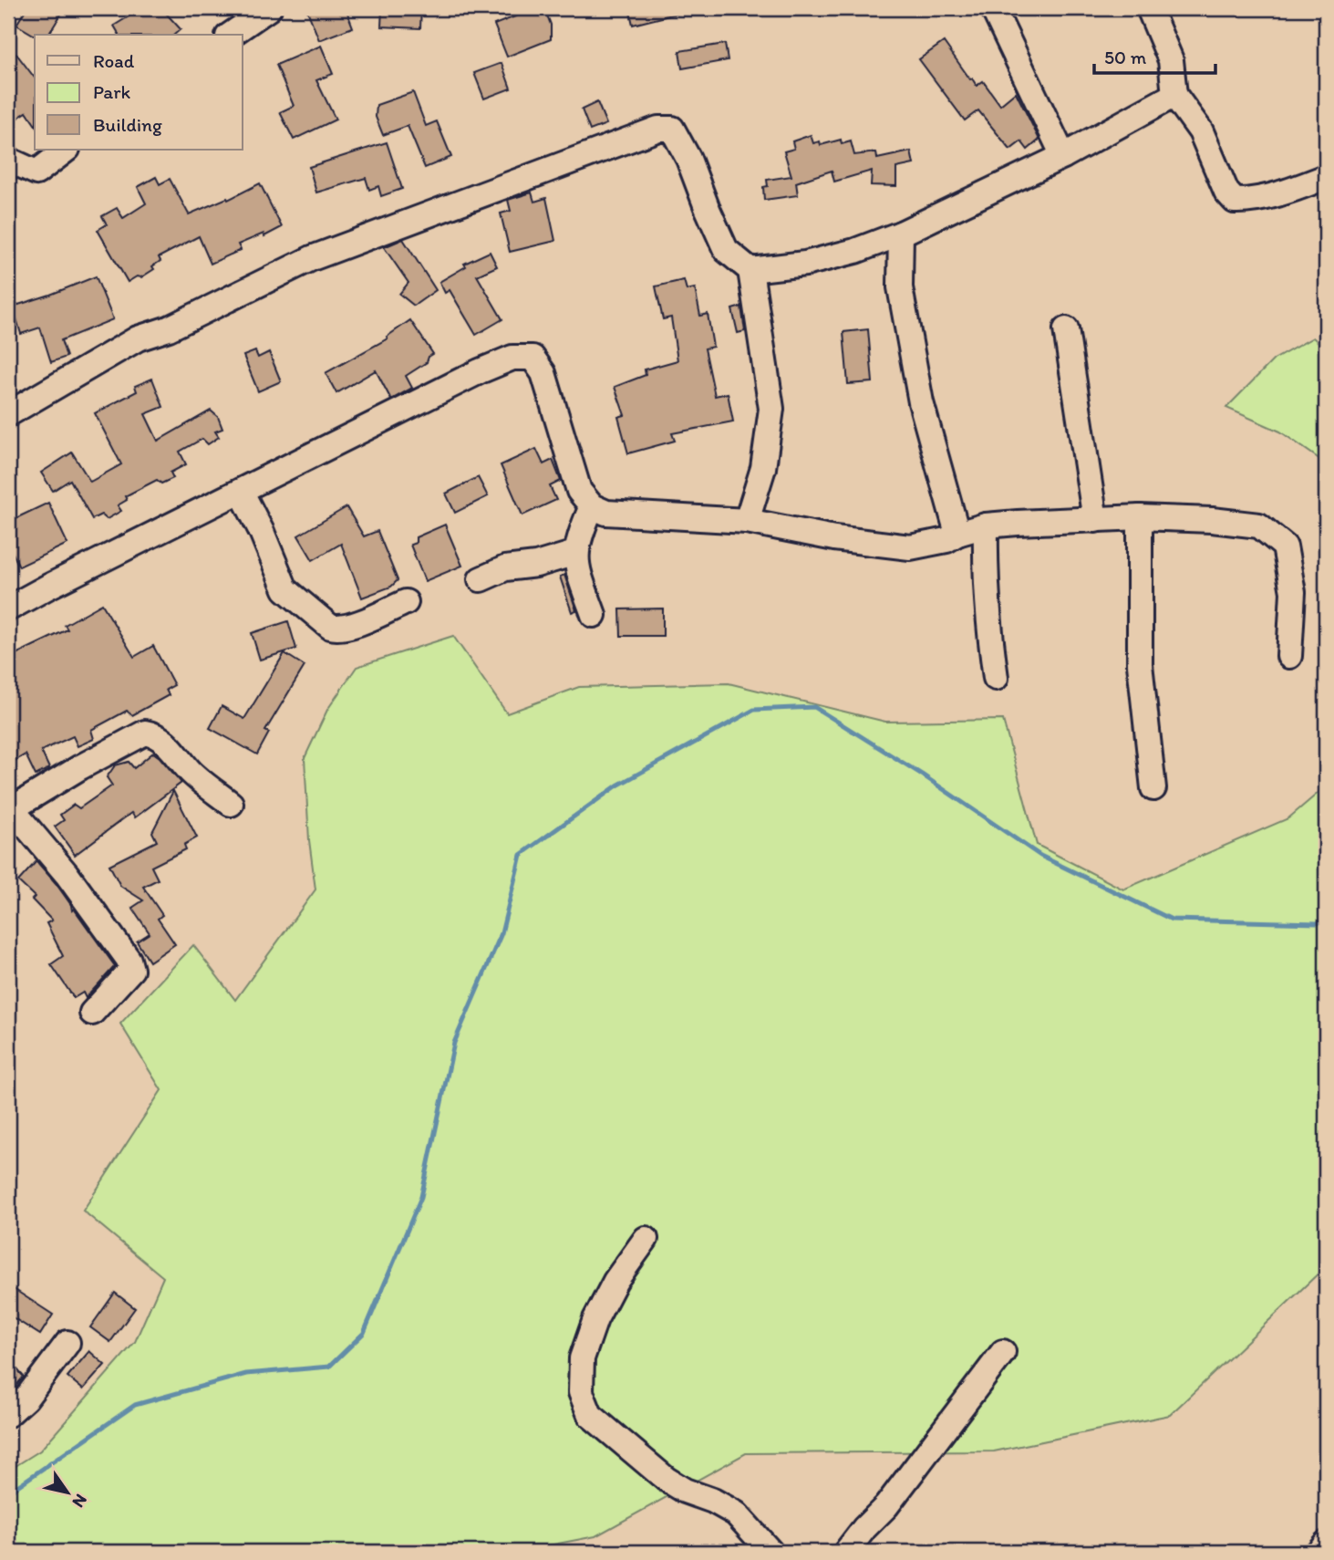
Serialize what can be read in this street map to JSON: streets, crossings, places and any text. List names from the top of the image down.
{
  "legend": ["Road", "Park", "Building"],
  "scale_bar": "50 m",
  "north": "bottom right"
}
